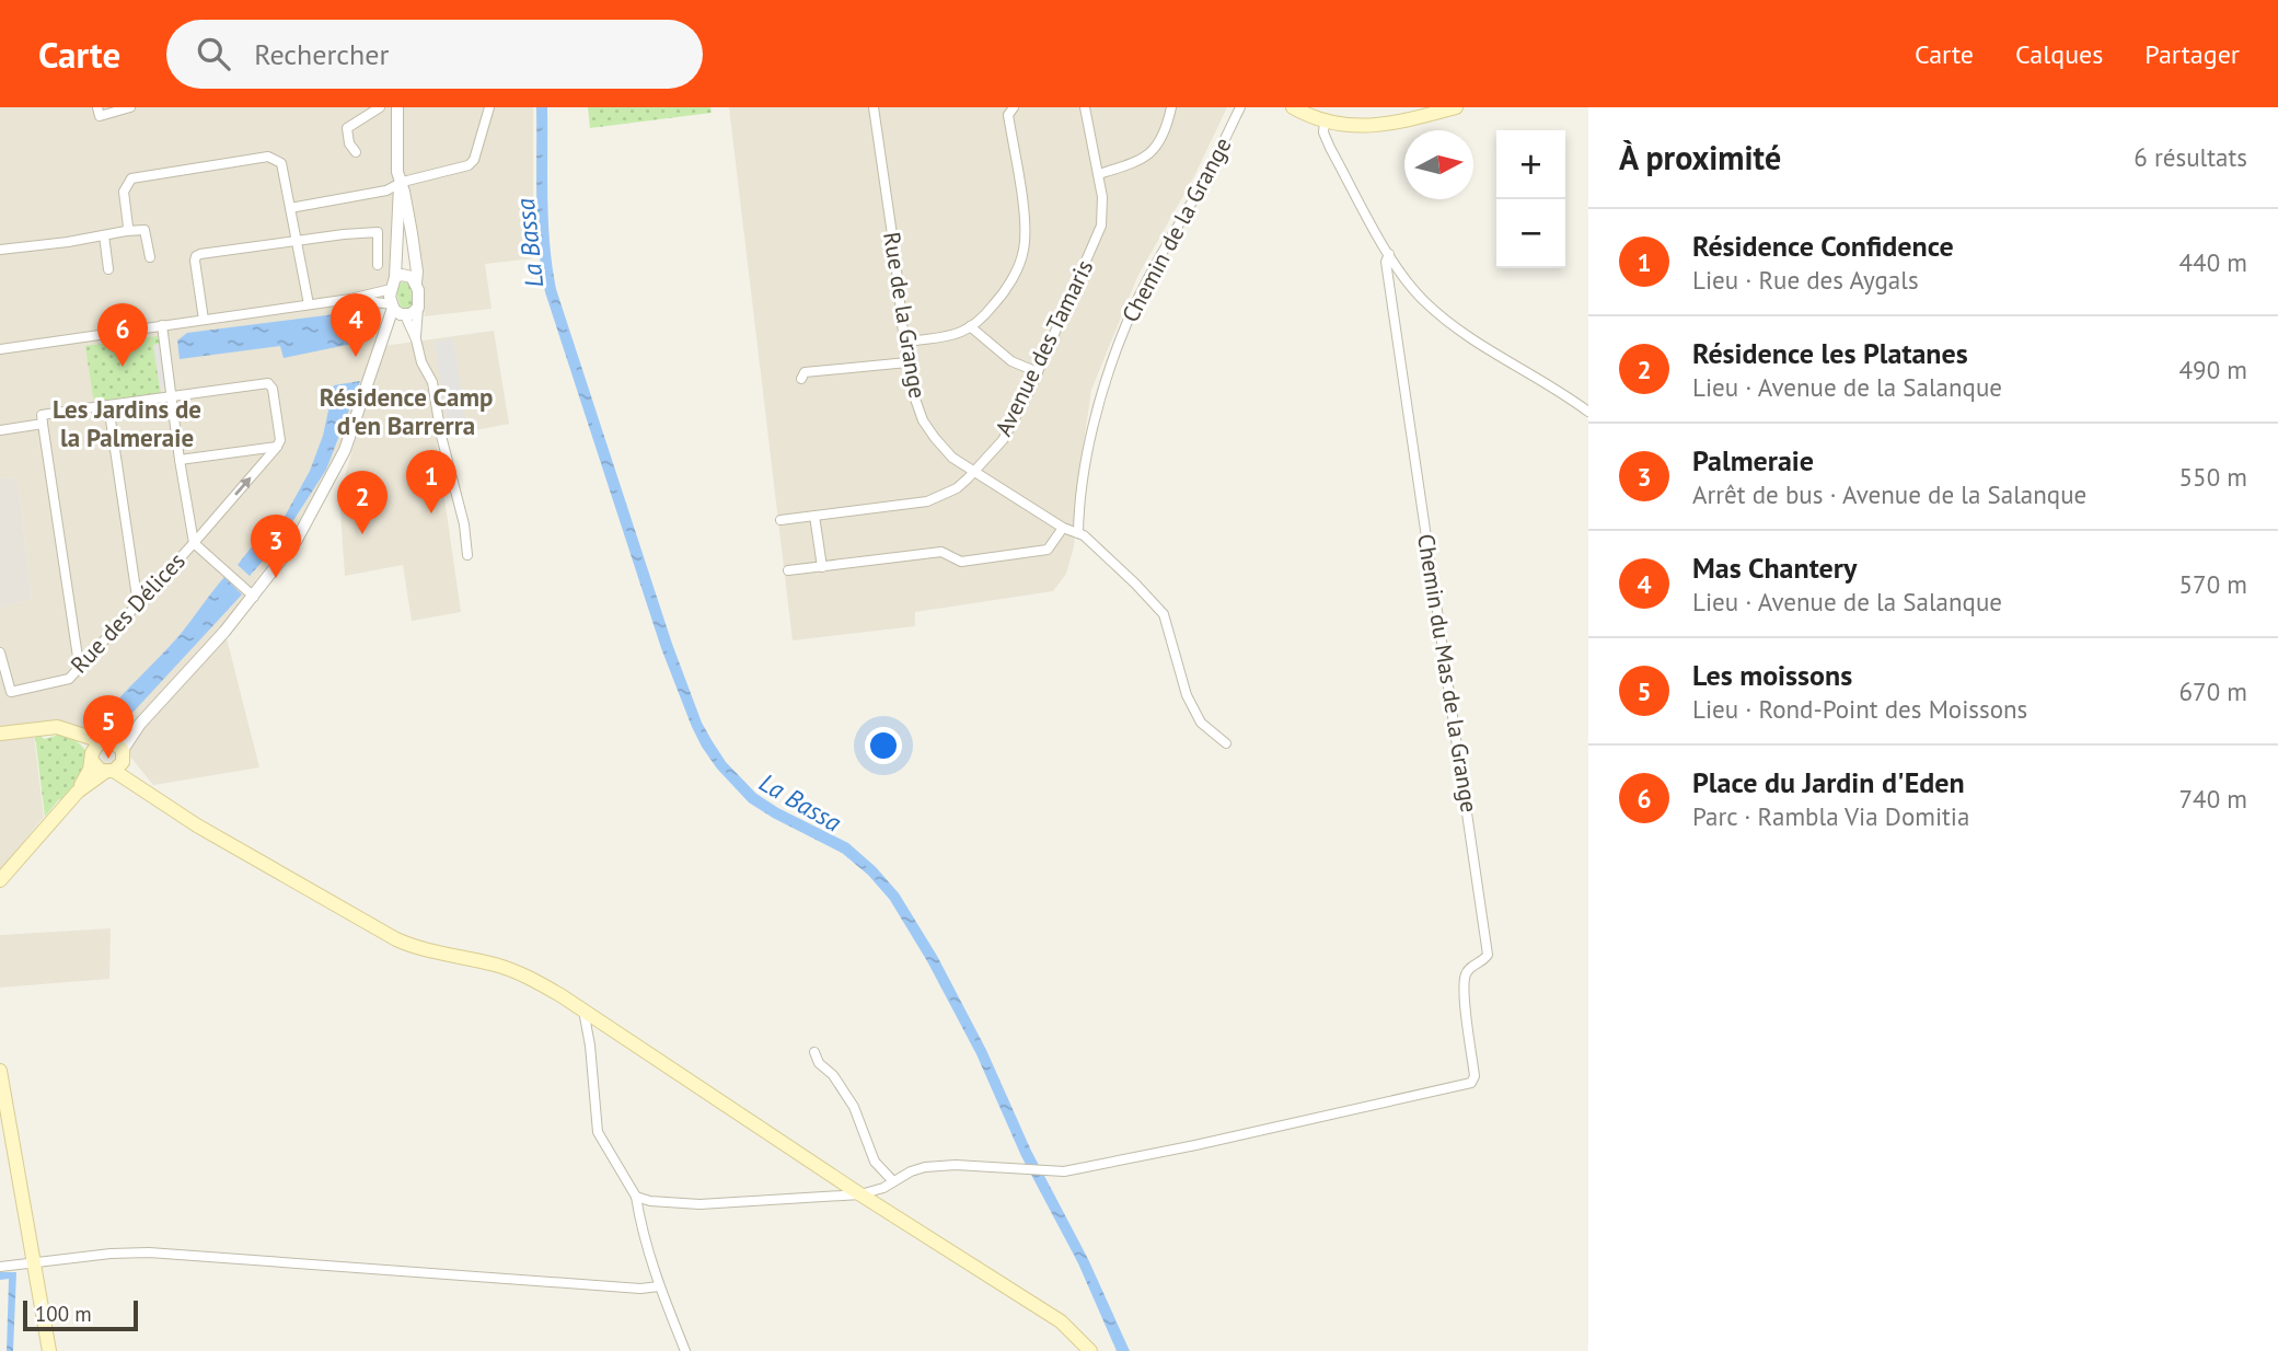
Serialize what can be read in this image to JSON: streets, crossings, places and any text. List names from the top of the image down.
{
  "streets": {
    "street": [
      "Chemin de la Grange",
      "Rue de la Grange",
      "Avenue des Tamaris",
      "Rue des Délices",
      "Chemin du Mas de la Grange"
    ]
  },
  "crossings": [
    ["Chemin de la Grange", "Rue de la Grange"],
    ["Rue de la Grange", "Avenue des Tamaris"]
  ],
  "districts": ["Résidence Camp d'en Barrerra", "Les Jardins de la Palmeraie"],
  "water": ["La Bassa"],
  "scale_bar": "100 m",
  "north": "right",
  "page": {
    "header": "Carte",
    "search": "Rechercher",
    "nav": ["Carte", "Calques", "Partager"],
    "heading": ["À proximité", "6 résultats"],
    "map_buttons": ["+", "−"],
    "list": [
      {
        "mark": "1",
        "name": "Résidence Confidence",
        "note": "Lieu · Rue des Aygals",
        "value": "440 m"
      },
      {
        "mark": "2",
        "name": "Résidence les Platanes",
        "note": "Lieu · Avenue de la Salanque",
        "value": "490 m"
      },
      {
        "mark": "3",
        "name": "Palmeraie",
        "note": "Arrêt de bus · Avenue de la Salanque",
        "value": "550 m"
      },
      {
        "mark": "4",
        "name": "Mas Chantery",
        "note": "Lieu · Avenue de la Salanque",
        "value": "570 m"
      },
      {
        "mark": "5",
        "name": "Les moissons",
        "note": "Lieu · Rond-Point des Moissons",
        "value": "670 m"
      },
      {
        "mark": "6",
        "name": "Place du Jardin d'Eden",
        "note": "Parc · Rambla Via Domitia",
        "value": "740 m"
      }
    ],
    "pins": [
      "4",
      "6",
      "1",
      "2",
      "3",
      "5"
    ],
    "scale": "100 m"
  }
}
